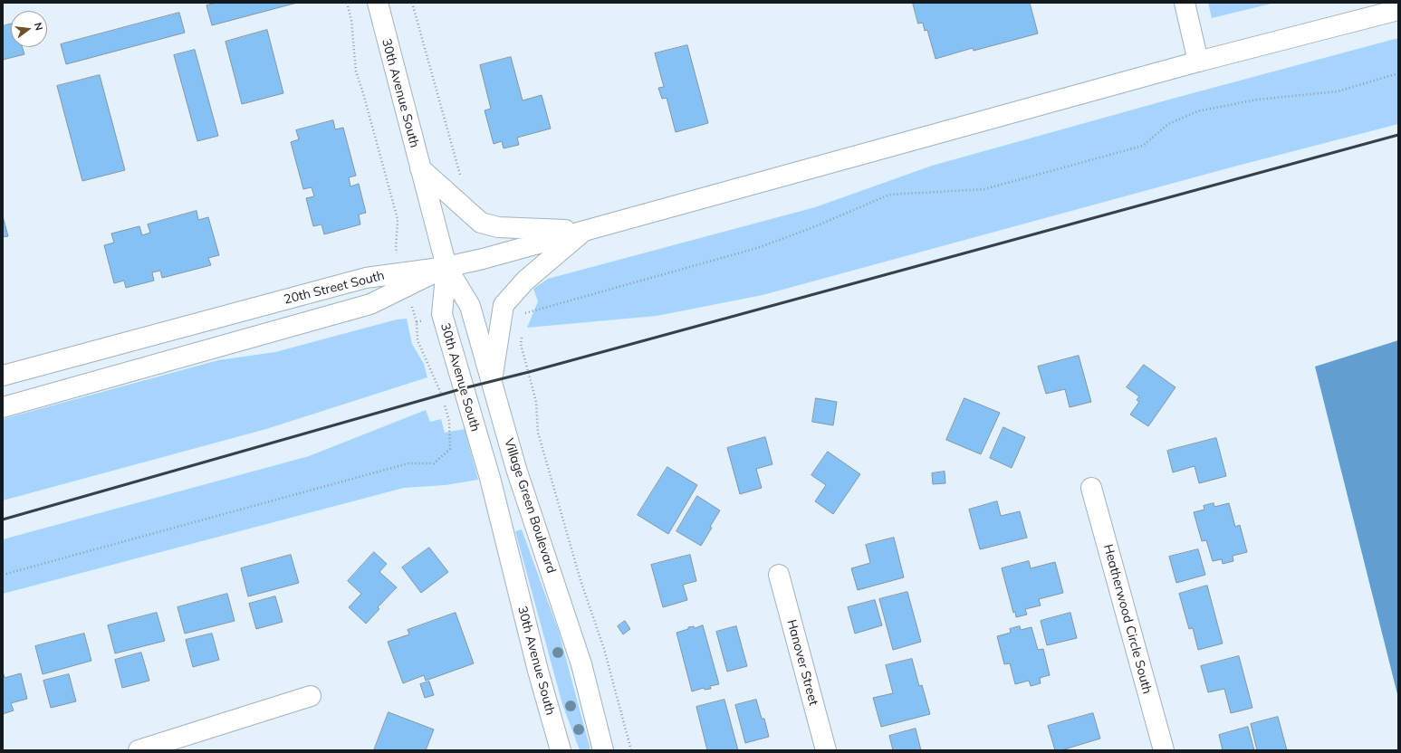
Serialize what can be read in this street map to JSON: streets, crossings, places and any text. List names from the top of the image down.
{
  "streets": {
    "main road": [
      "30th Avenue South",
      "20th Street South",
      "Village Green Boulevard",
      "Heatherwood Circle South",
      "Hanover Street"
    ]
  },
  "crossings": [
    ["30th Avenue South", "20th Street South"],
    ["30th Avenue South", "Village Green Boulevard"],
    ["20th Street South", "Village Green Boulevard"]
  ],
  "north": "right"
}
